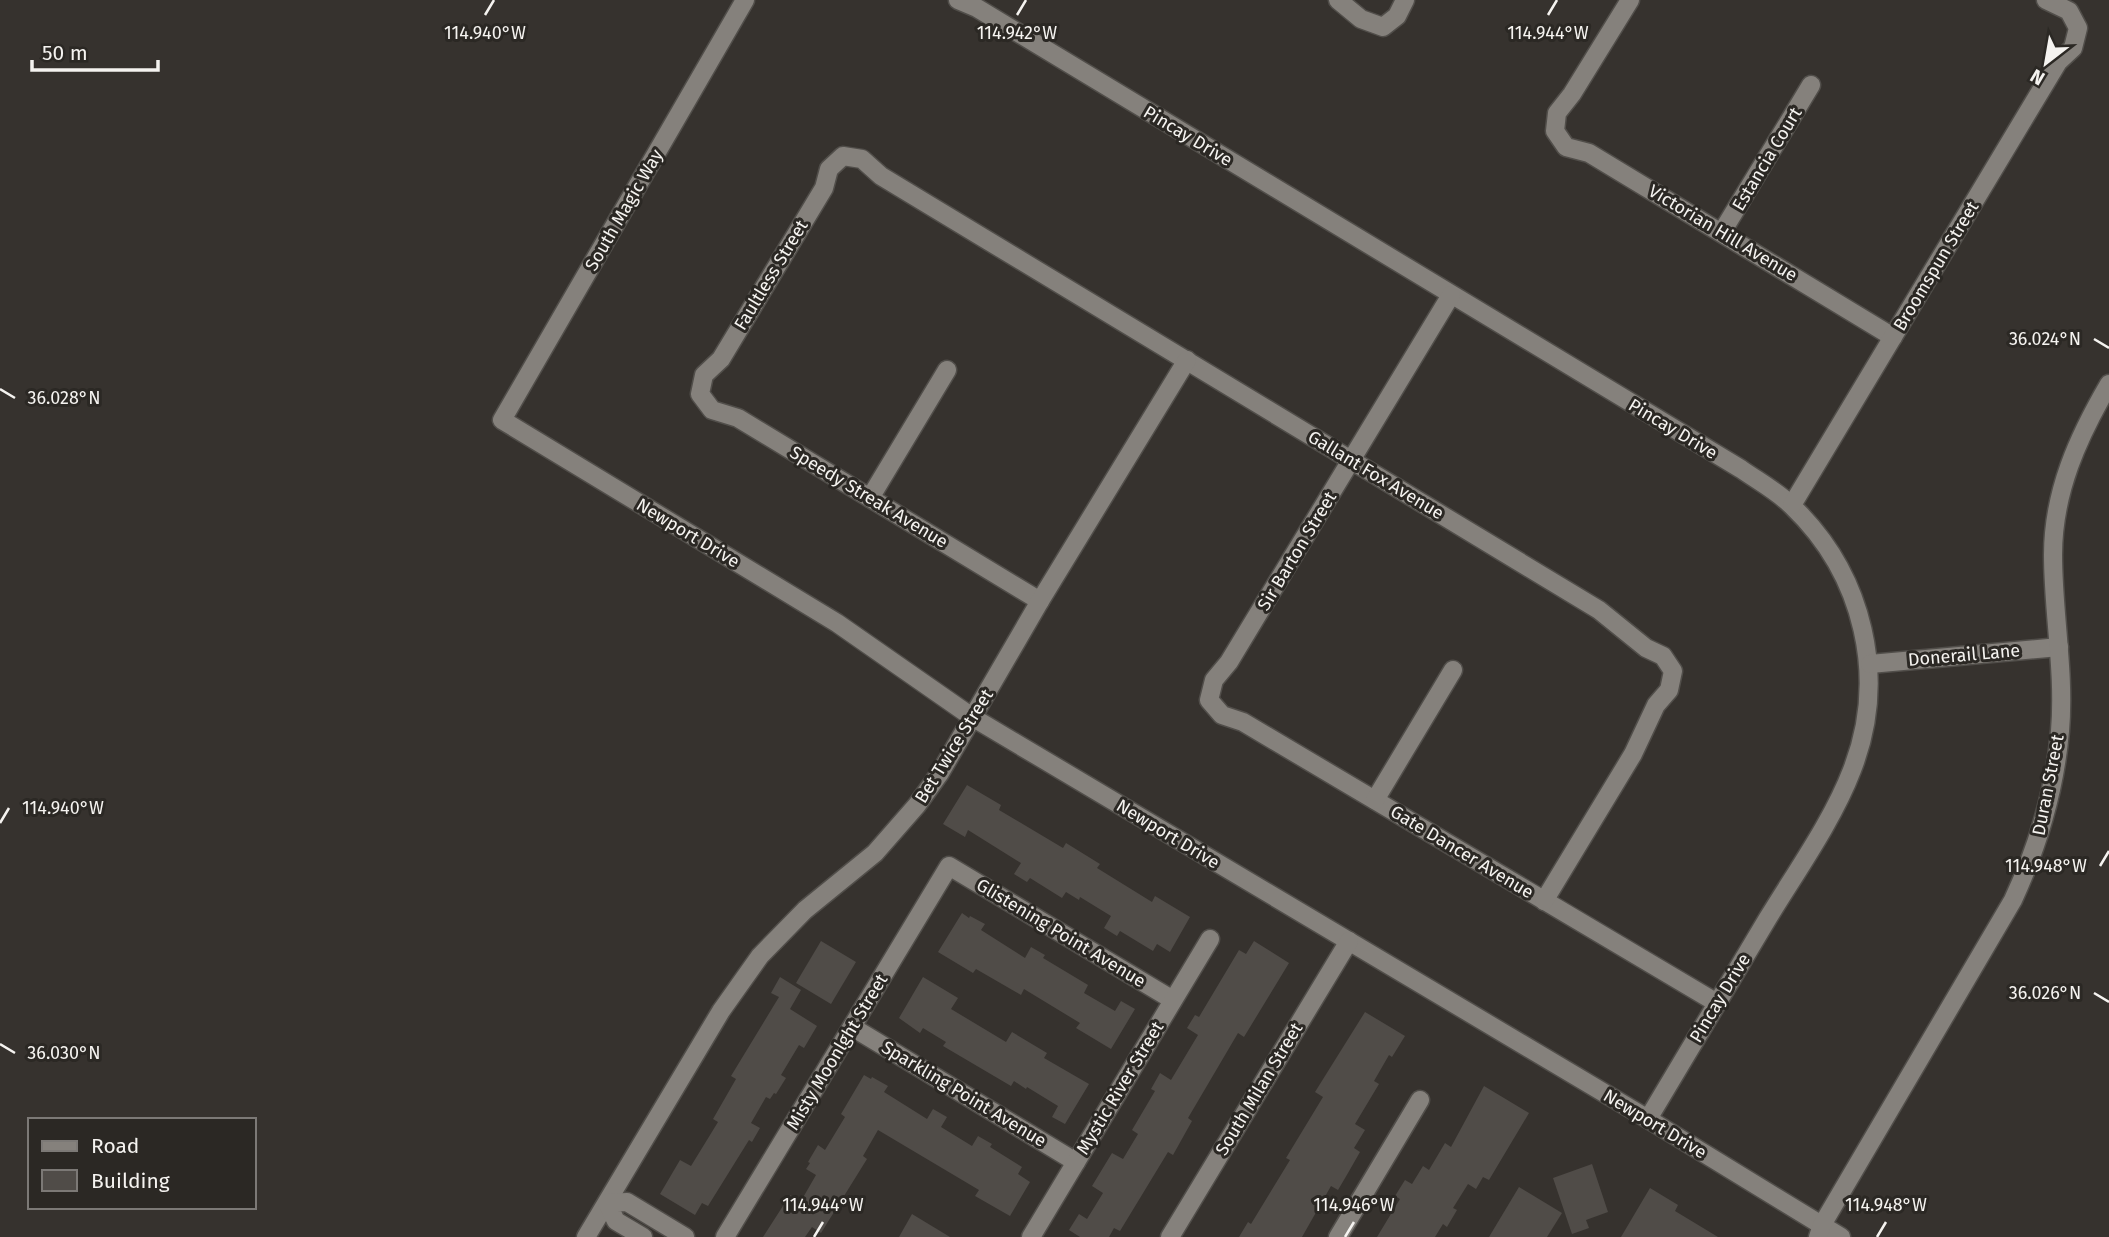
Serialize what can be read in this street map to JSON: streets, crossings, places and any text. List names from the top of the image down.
{
  "streets": {
    "street": [
      "Pincay Drive",
      "Estancia Court",
      "South Magic Way",
      "Victorian Hill Avenue",
      "Broomspun Street",
      "Faultless Street",
      "Gallant Fox Avenue",
      "Speedy Streak Avenue",
      "Newport Drive",
      "Sir Barton Street",
      "Donerail Lane",
      "Bet Twice Street",
      "Duran Street",
      "Gate Dancer Avenue",
      "Glistening Point Avenue",
      "Misty Moonlght Street",
      "Mystic River Street",
      "South Milan Street",
      "Sparkling Point Avenue"
    ]
  },
  "crossings": [
    ["Pincay Drive", "Broomspun Street"],
    ["Pincay Drive", "Newport Drive"],
    ["Pincay Drive", "Sir Barton Street"],
    ["Pincay Drive", "Donerail Lane"],
    ["Pincay Drive", "Gate Dancer Avenue"],
    ["Estancia Court", "Victorian Hill Avenue"],
    ["South Magic Way", "Newport Drive"],
    ["Victorian Hill Avenue", "Broomspun Street"],
    ["Faultless Street", "Gallant Fox Avenue"],
    ["Faultless Street", "Speedy Streak Avenue"],
    ["Gallant Fox Avenue", "Sir Barton Street"],
    ["Gallant Fox Avenue", "Bet Twice Street"],
    ["Gallant Fox Avenue", "Gate Dancer Avenue"],
    ["Speedy Streak Avenue", "Bet Twice Street"],
    ["Newport Drive", "Bet Twice Street"],
    ["Newport Drive", "Duran Street"],
    ["Newport Drive", "South Milan Street"],
    ["Sir Barton Street", "Gate Dancer Avenue"],
    ["Donerail Lane", "Duran Street"],
    ["Glistening Point Avenue", "Misty Moonlght Street"],
    ["Glistening Point Avenue", "Mystic River Street"],
    ["Misty Moonlght Street", "Sparkling Point Avenue"],
    ["Mystic River Street", "Sparkling Point Avenue"]
  ],
  "legend": ["Road", "Building"],
  "scale_bar": "50 m",
  "north": "bottom left",
  "coordinates": [
    "114.940°W",
    "114.942°W",
    "114.944°W",
    "36.024°N",
    "36.028°N",
    "114.948°W",
    "36.026°N",
    "36.030°N",
    "114.946°W"
  ]
}
